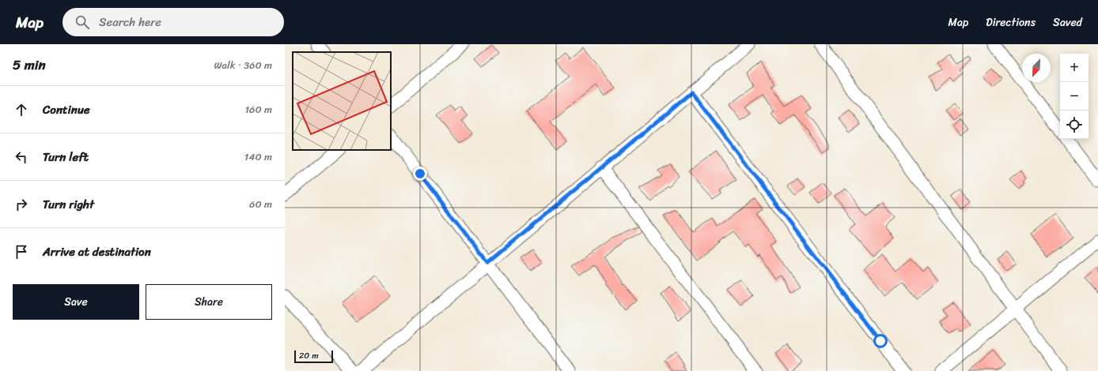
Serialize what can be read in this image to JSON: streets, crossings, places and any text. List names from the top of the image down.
{
  "scale_bar": "20 m",
  "north": "bottom left",
  "page": {
    "header": "Map",
    "search": "Search here",
    "nav": ["Map", "Directions", "Saved"],
    "heading": ["5 min", "Walk · 360 m"],
    "map_buttons": ["+", "−"],
    "list": [
      ["Continue", "160 m"],
      ["Turn left", "140 m"],
      ["Turn right", "60 m"],
      "Arrive at destination"
    ],
    "buttons": ["Save", "Share"],
    "scale": "20 m"
  }
}
